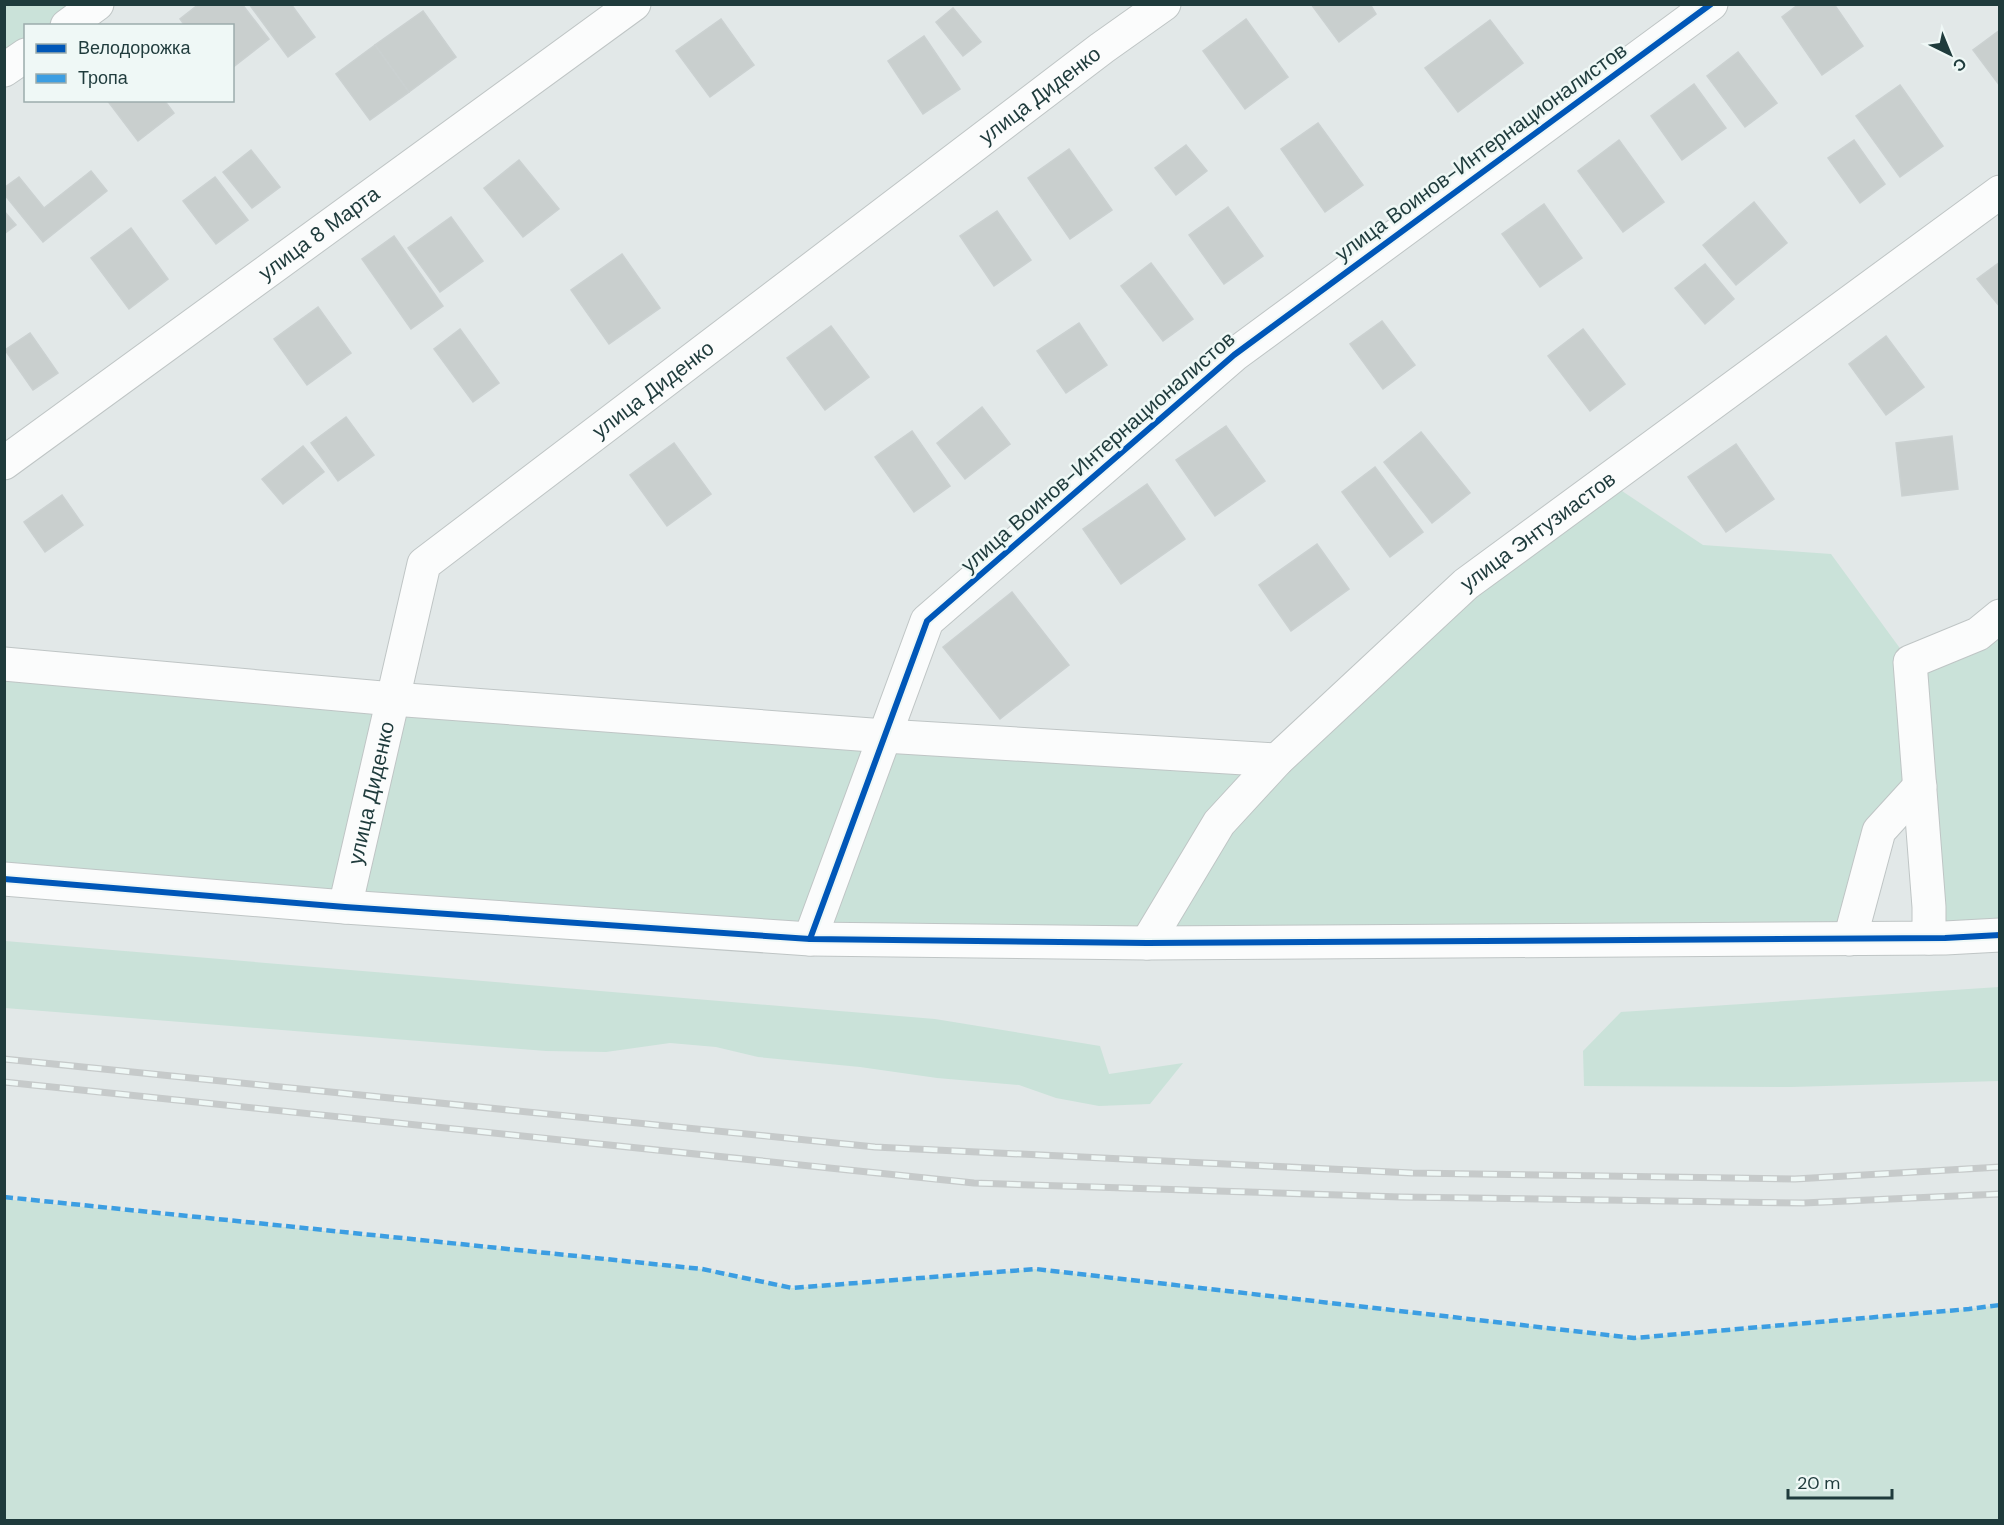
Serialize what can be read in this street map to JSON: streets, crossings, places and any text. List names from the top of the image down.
{
  "streets": {
    "street": [
      "улица Диденко",
      "улица Воинов-Интернационалистов",
      "улица 8 Марта",
      "улица Энтузиастов"
    ]
  },
  "legend": ["Велодорожка", "Тропа"],
  "scale_bar": "20 m",
  "north": "bottom right"
}
